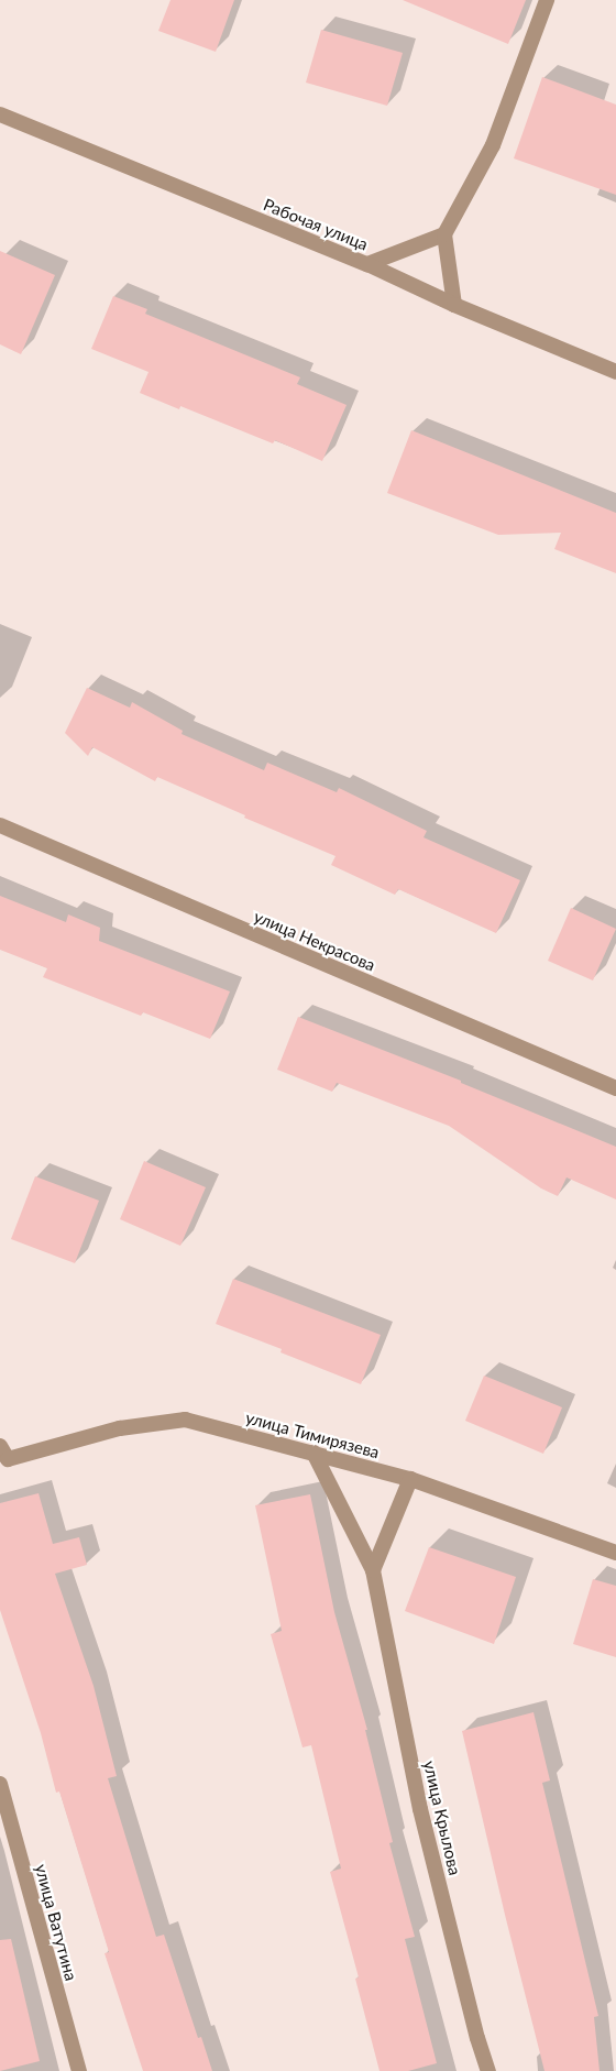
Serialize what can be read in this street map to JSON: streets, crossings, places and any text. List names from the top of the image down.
{
  "streets": {
    "street": [
      "Рабочая улица",
      "улица Некрасова",
      "улица Тимирязева",
      "улица Крылова",
      "улица Ватутина"
    ]
  },
  "crossings": [
    ["улица Тимирязева", "улица Крылова"]
  ]
}
